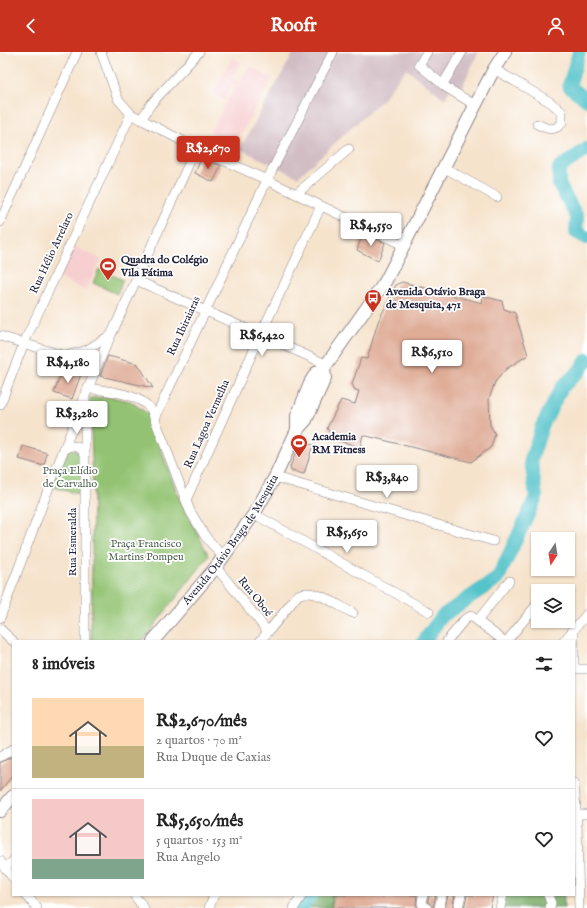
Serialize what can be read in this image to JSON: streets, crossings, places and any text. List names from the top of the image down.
{
  "streets": {
    "main road": ["Avenida Otávio Braga de Mesquita"],
    "street": [
      "Rua Hélio Arrelaro",
      "Rua Ibiraiaras",
      "Rua Lagoa Vermelha",
      "Rua Esmeralda",
      "Rua Oboé"
    ]
  },
  "crossings": [
    ["Rua Ibiraiaras", "Rua Oboé"],
    ["Rua Lagoa Vermelha", "Rua Oboé"],
    ["Avenida Otávio Braga de Mesquita", "Rua Oboé"],
    ["Rua Esmeralda", "Rua Oboé"]
  ],
  "parks": ["Praça Elídio de Carvalho", "Praça Francisco Martins Pompeu"],
  "places": {
    "sports": ["Quadra do Colégio Vila Fátima", "Academia RM Fitness"],
    "bus stop": ["Avenida Otávio Braga de Mesquita, 471"]
  },
  "north": "bottom",
  "page": {
    "header": "Roofr",
    "price": [
      "R$2,670",
      "R$4,550",
      "R$6,420",
      "R$6,510",
      "R$4,180",
      "R$3,280",
      "R$3,840",
      "R$5,650"
    ],
    "heading": "8 imóveis",
    "list": [
      {
        "name": "R$2,670/mês",
        "note": "2 quartos · 70 m² · Rua Duque de Caxias"
      },
      {
        "name": "R$5,650/mês",
        "note": "5 quartos · 153 m² · Rua Angelo"
      }
    ]
  }
}
